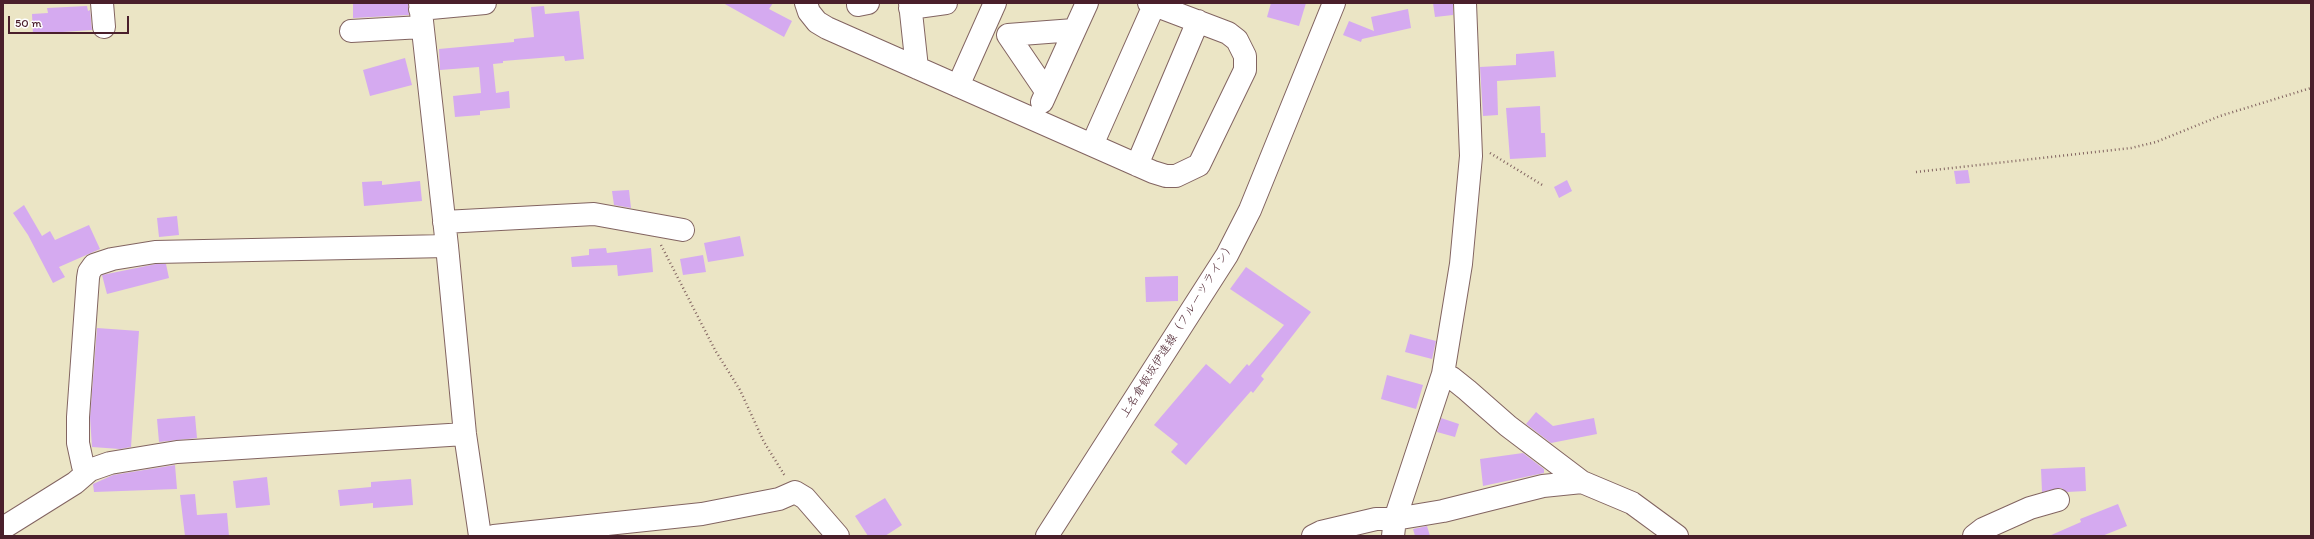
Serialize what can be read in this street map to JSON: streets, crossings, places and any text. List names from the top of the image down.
{
  "streets": {
    "street": ["上名倉飯坂伊達線（フルーツライン）"]
  },
  "scale_bar": "50 m"
}
